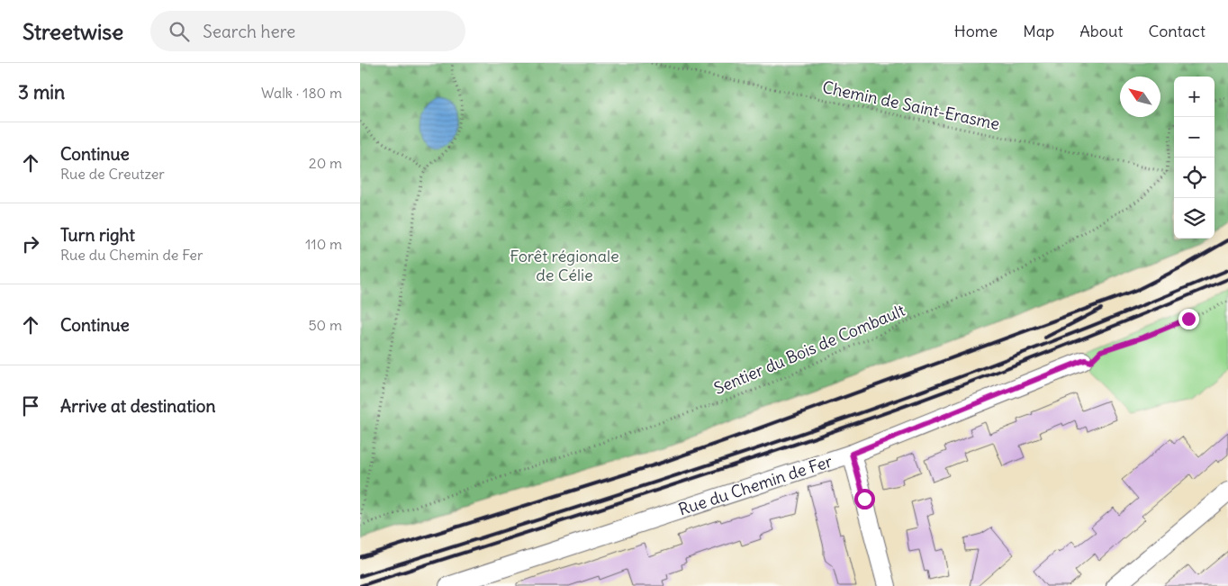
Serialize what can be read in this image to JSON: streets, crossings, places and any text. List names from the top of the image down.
{
  "streets": {
    "street": ["Rue du Chemin de Fer"],
    "path": ["Chemin de Saint-Erasme", "Sentier du Bois de Combault"]
  },
  "crossings": [
    ["Chemin de Saint-Erasme", "Sentier du Bois de Combault"]
  ],
  "parks": ["Forêt régionale de Célie"],
  "north": "top left",
  "page": {
    "header": "Streetwise",
    "search": "Search here",
    "nav": [
      "Home",
      "Map",
      "About",
      "Contact"
    ],
    "heading": ["3 min", "Walk · 180 m"],
    "map_buttons": ["+", "−"],
    "list": [
      ["Continue", "Rue de Creutzer", "20 m"],
      ["Turn right", "Rue du Chemin de Fer", "110 m"],
      ["Continue", "50 m"],
      "Arrive at destination"
    ]
  }
}
